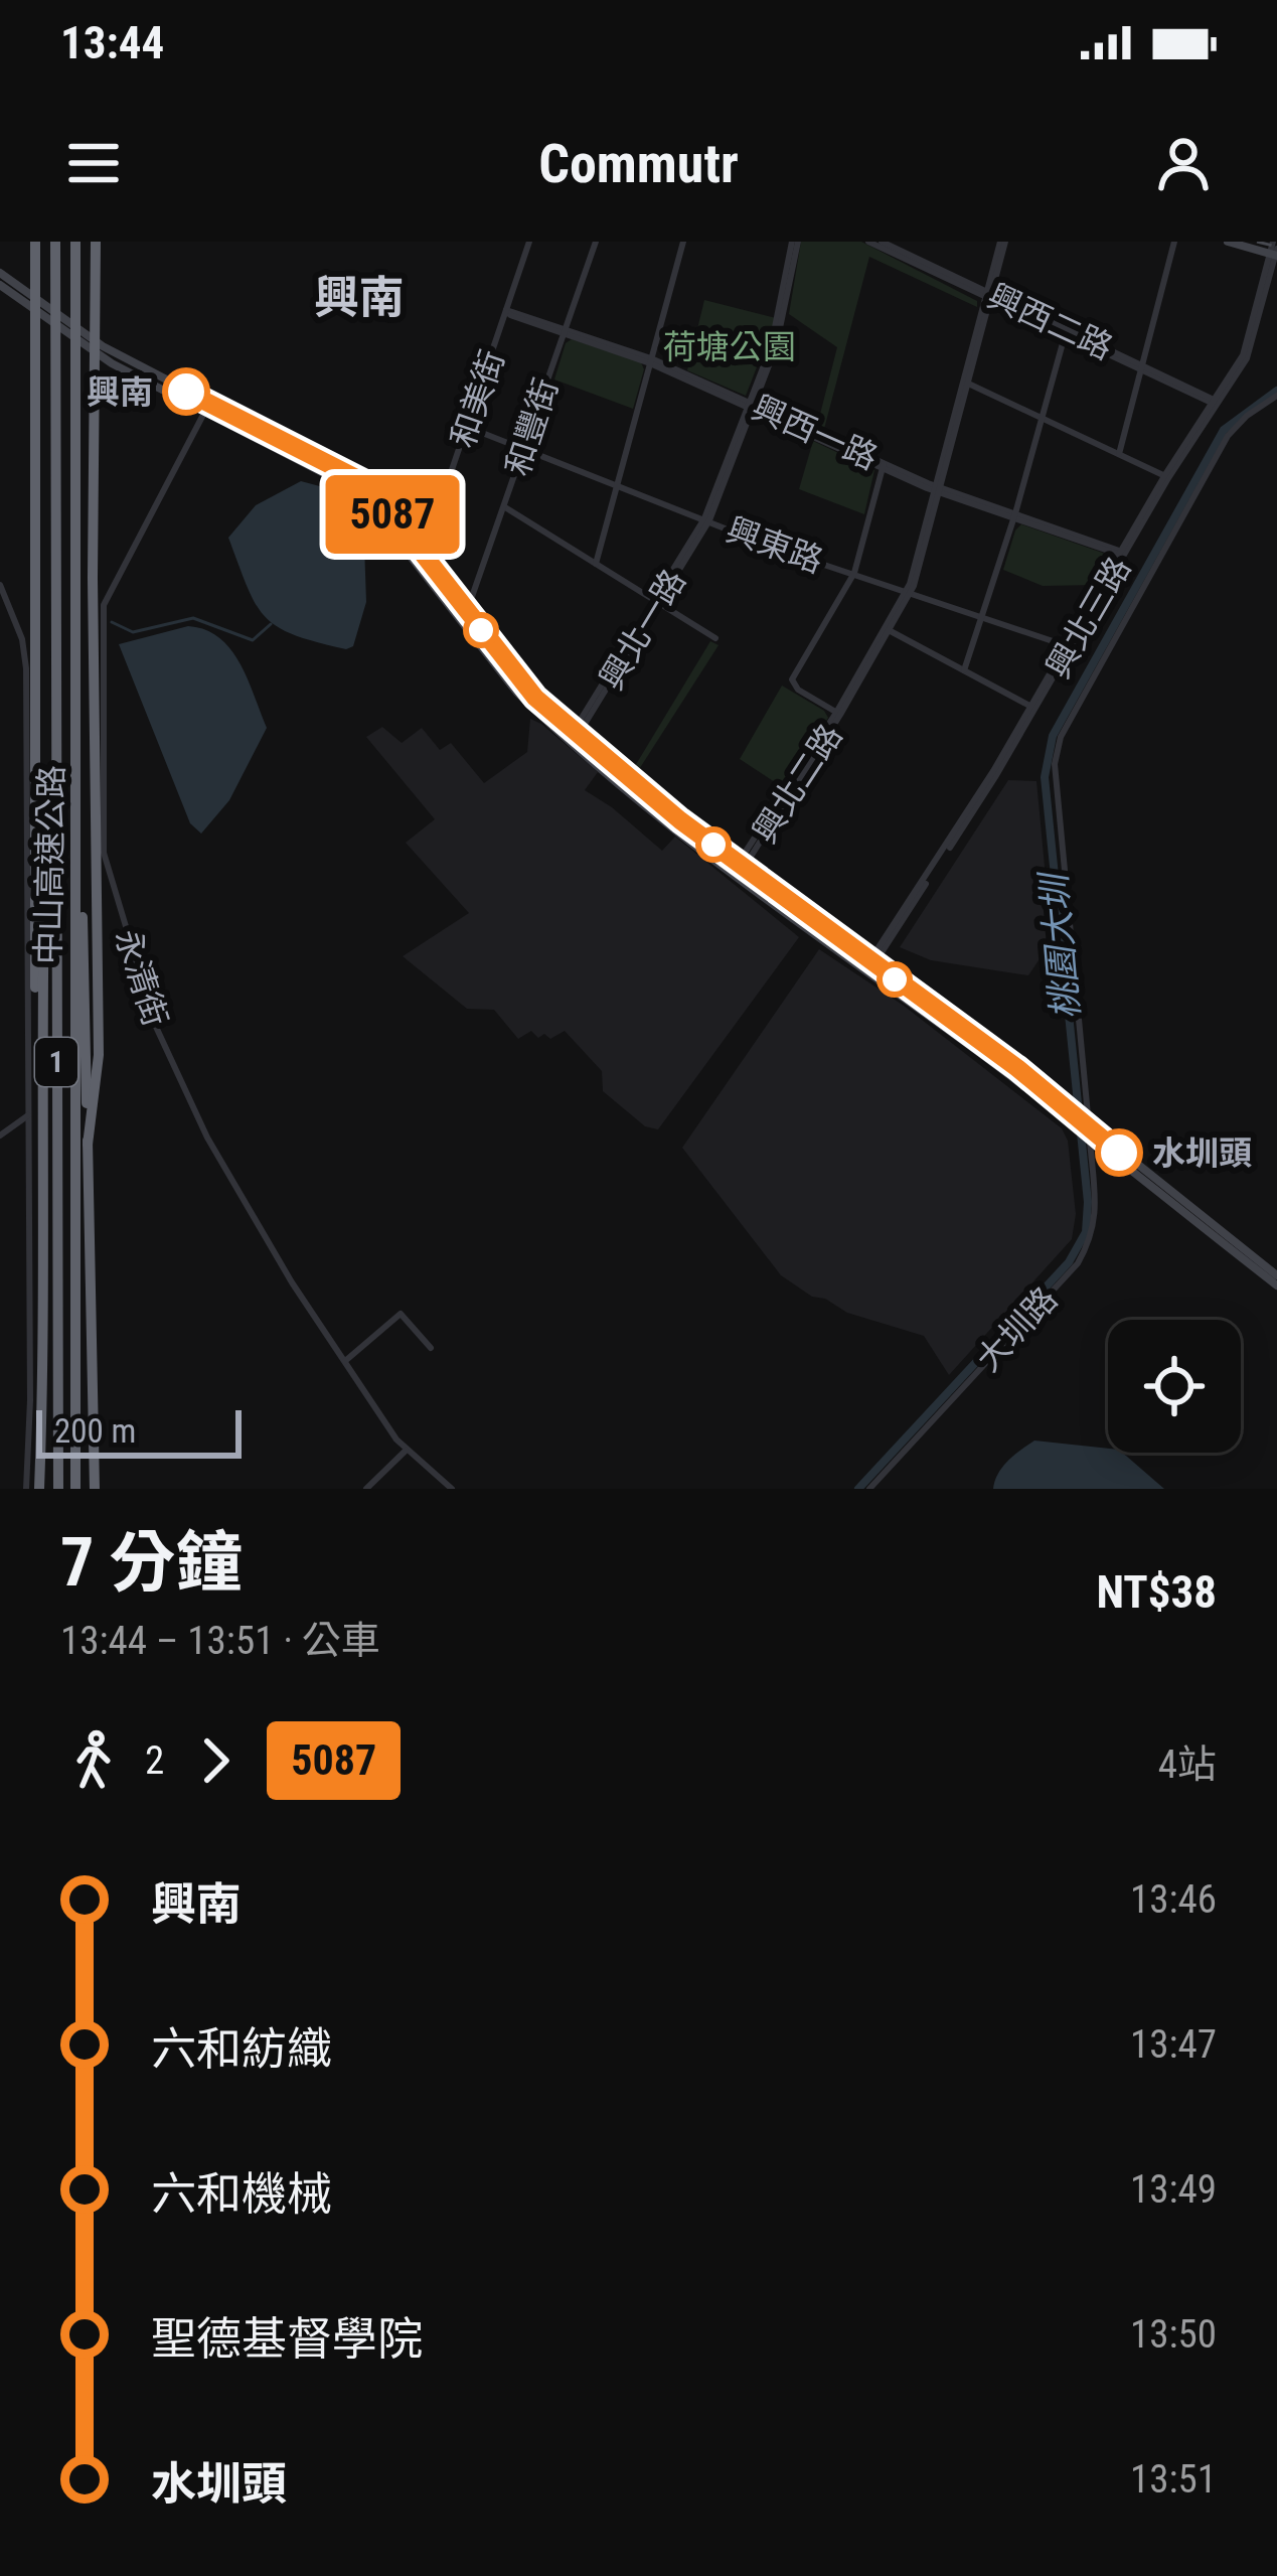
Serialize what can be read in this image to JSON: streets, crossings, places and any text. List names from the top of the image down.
{
  "streets": {
    "highway": ["中山高速公路", "1"],
    "street": [
      "興西二路",
      "和美街",
      "和豐街",
      "興西一路",
      "興東路",
      "興北三路",
      "興北一路",
      "興北二路",
      "永清街",
      "大圳路"
    ]
  },
  "crossings": [
    ["興西二路", "興北三路"],
    ["興西二路", "興北二路"],
    ["和美街", "興西一路"],
    ["和美街", "興東路"],
    ["和豐街", "興西一路"],
    ["和豐街", "興東路"],
    ["興西一路", "興北一路"],
    ["興西一路", "興北二路"],
    ["興東路", "興北三路"],
    ["興東路", "興北一路"],
    ["興東路", "興北二路"],
    ["中山高速公路", "1"]
  ],
  "districts": ["興南"],
  "water": ["桃園大圳"],
  "parks": ["荷塘公園"],
  "places": ["興南", "水圳頭"],
  "lines": ["bus line 5087"],
  "scale_bar": "200 m",
  "page": {
    "status": "13:44",
    "header": "Commutr",
    "on_map": "5087",
    "scale": "200 m",
    "heading": ["7 分鐘", "13:44 – 13:51 · 公車", "NT$38"],
    "legs": ["2", "5087", "4站"],
    "list": [
      {
        "name": "興南",
        "value": "13:46"
      },
      {
        "name": "六和紡織",
        "value": "13:47"
      },
      {
        "name": "六和機械",
        "value": "13:49"
      },
      {
        "name": "聖德基督學院",
        "value": "13:50"
      },
      {
        "name": "水圳頭",
        "value": "13:51"
      }
    ]
  }
}
